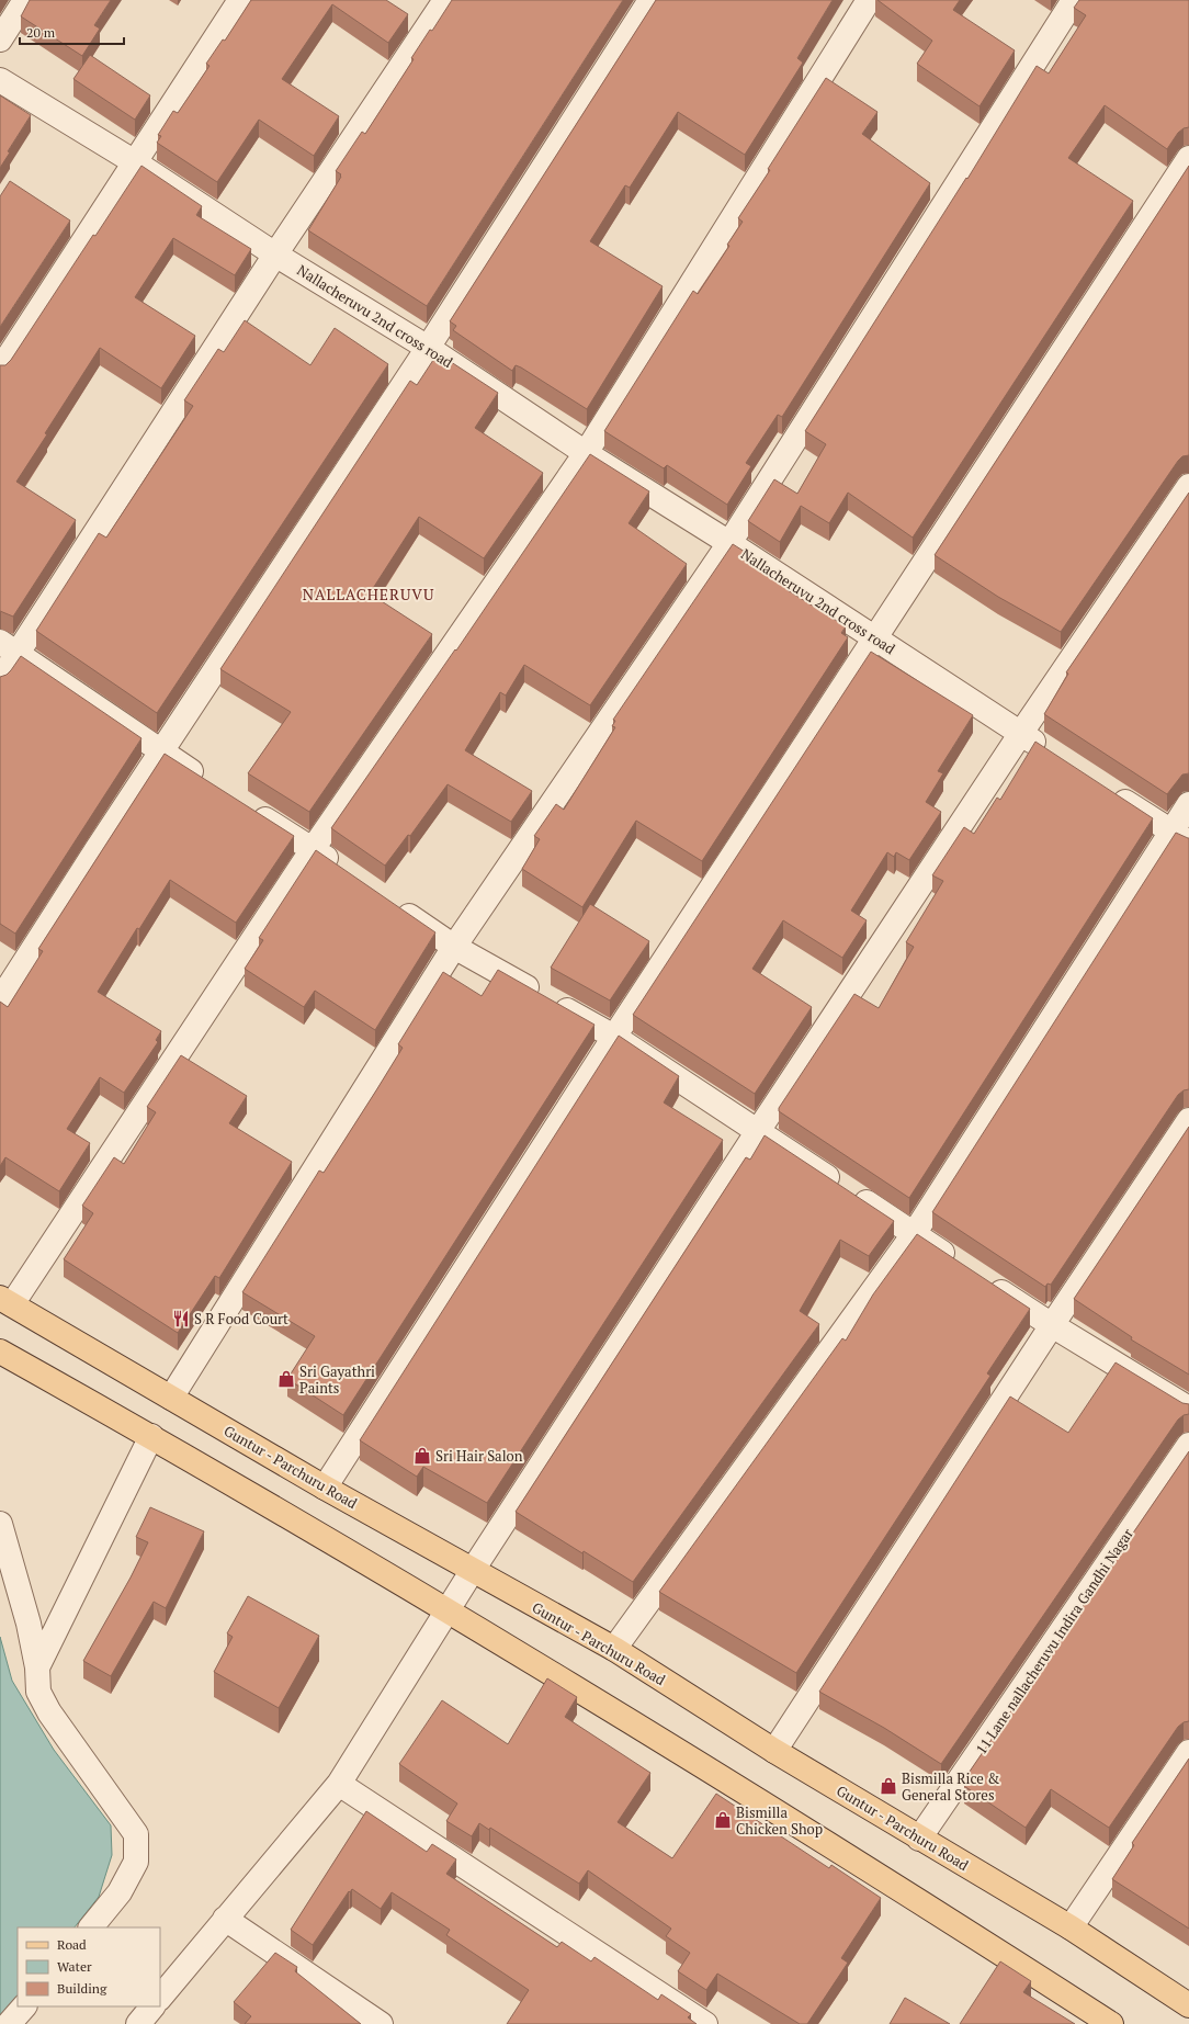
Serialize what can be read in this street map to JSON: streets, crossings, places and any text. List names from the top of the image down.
{
  "streets": {
    "main road": ["Guntur - Parchuru Road"],
    "street": ["Nallacheruvu 2nd cross road", "11 Lane nallacheruvu Indira Gandhi Nagar"]
  },
  "crossings": [
    ["Guntur - Parchuru Road", "11 Lane nallacheruvu Indira Gandhi Nagar"]
  ],
  "districts": ["NALLACHERUVU"],
  "places": {
    "restaurant": ["S R Food Court"],
    "shop": [
      "Sri Gayathri Paints",
      "Sri Hair Salon",
      "Bismilla Rice & General Stores",
      "Bismilla Chicken Shop"
    ]
  },
  "legend": ["Road", "Water", "Building"],
  "scale_bar": "20 m"
}
